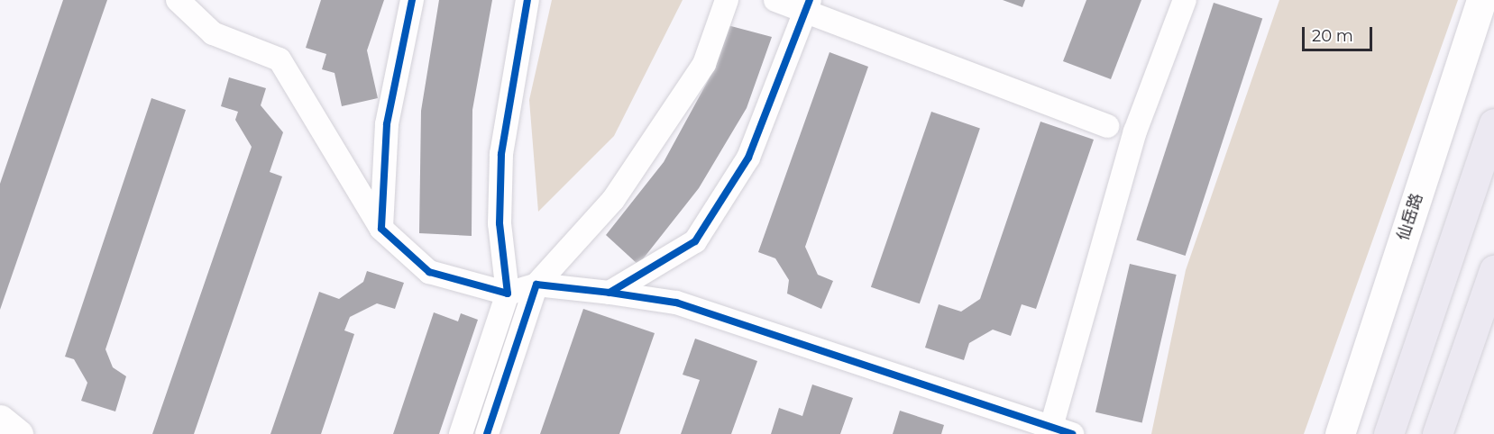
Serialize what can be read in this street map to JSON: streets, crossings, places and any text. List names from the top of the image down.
{
  "streets": {
    "main road": ["仙岳路"]
  },
  "scale_bar": "20 m"
}
